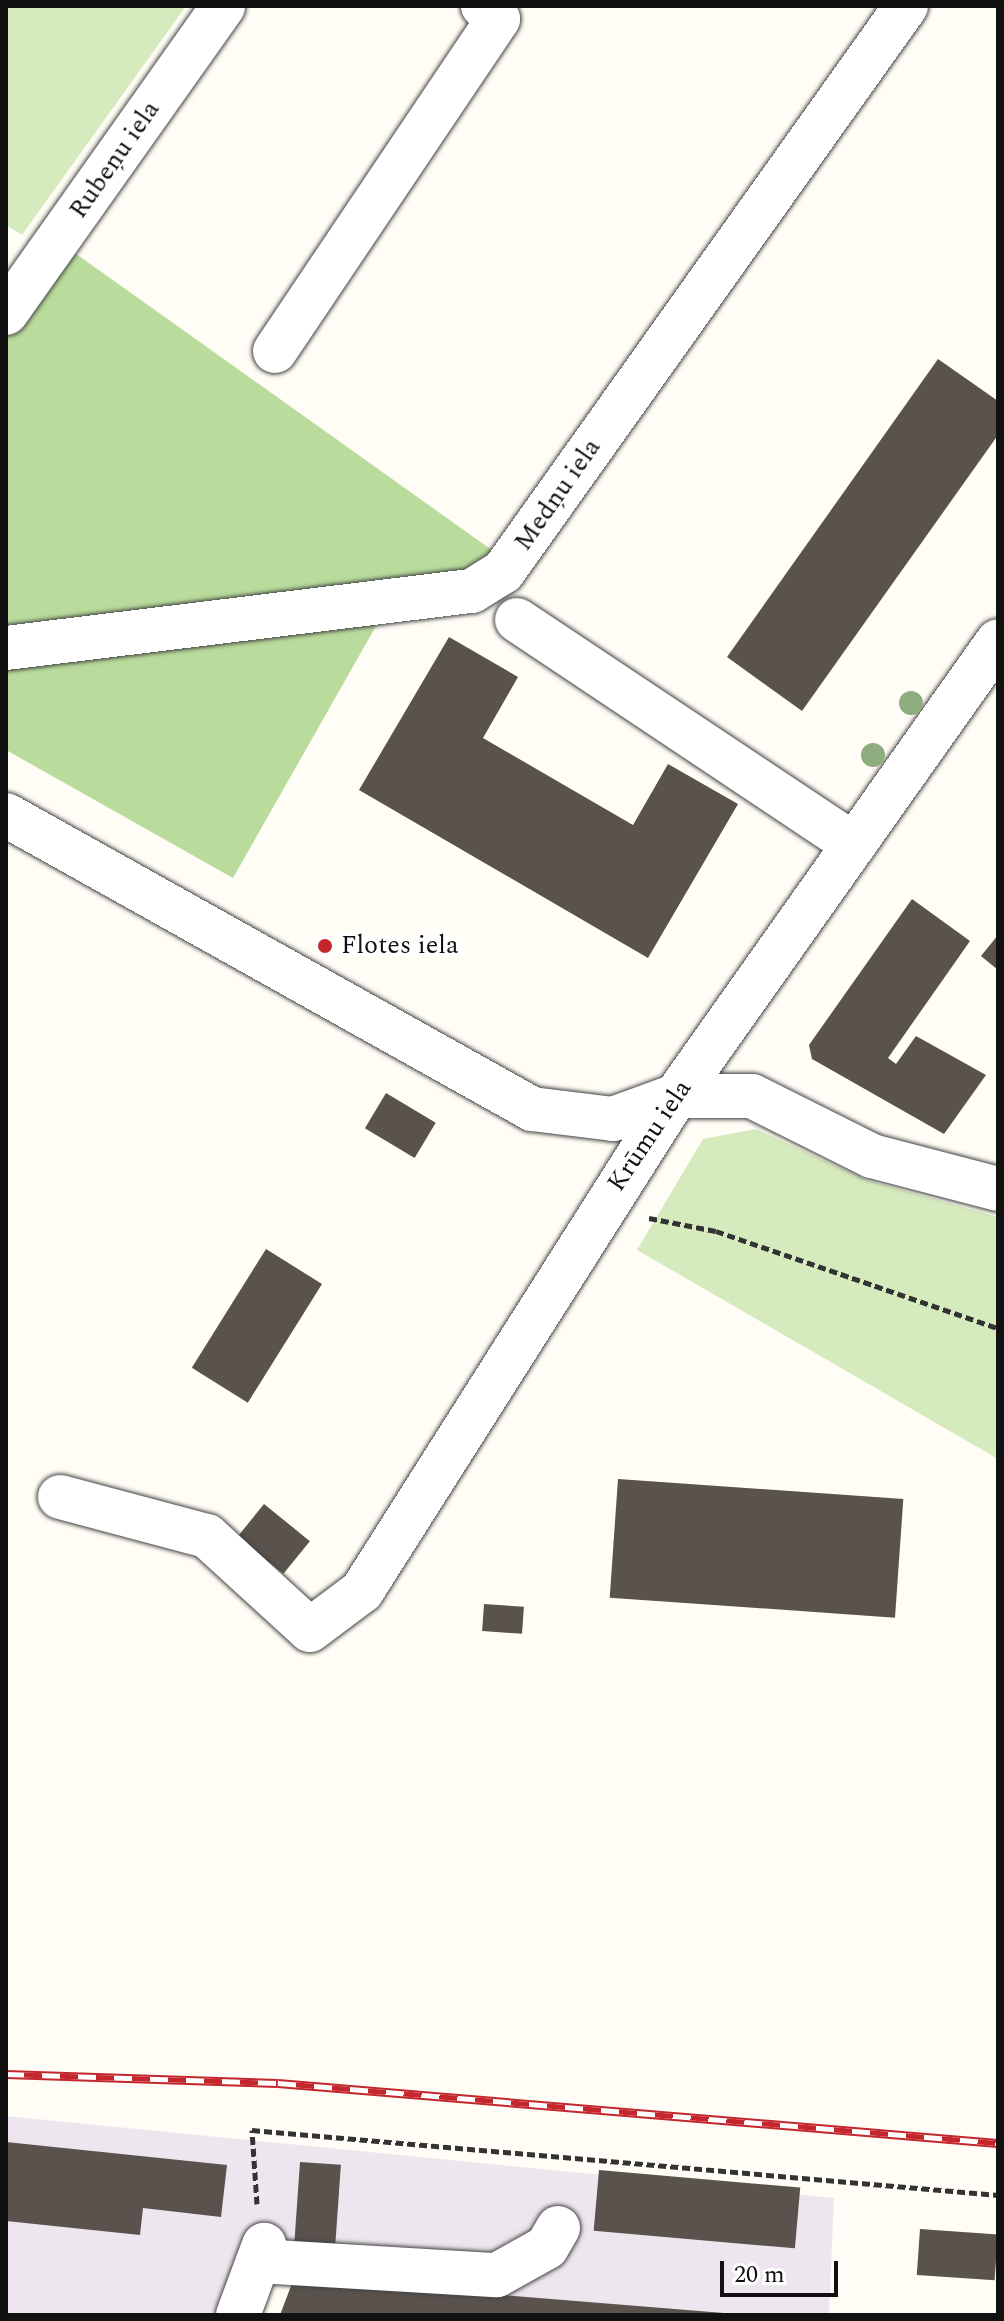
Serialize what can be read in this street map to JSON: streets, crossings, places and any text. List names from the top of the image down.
{
  "streets": {
    "street": ["Rubeņu iela", "Medņu iela", "Krūmu iela"]
  },
  "places": ["Flotes iela"],
  "scale_bar": "20 m"
}
